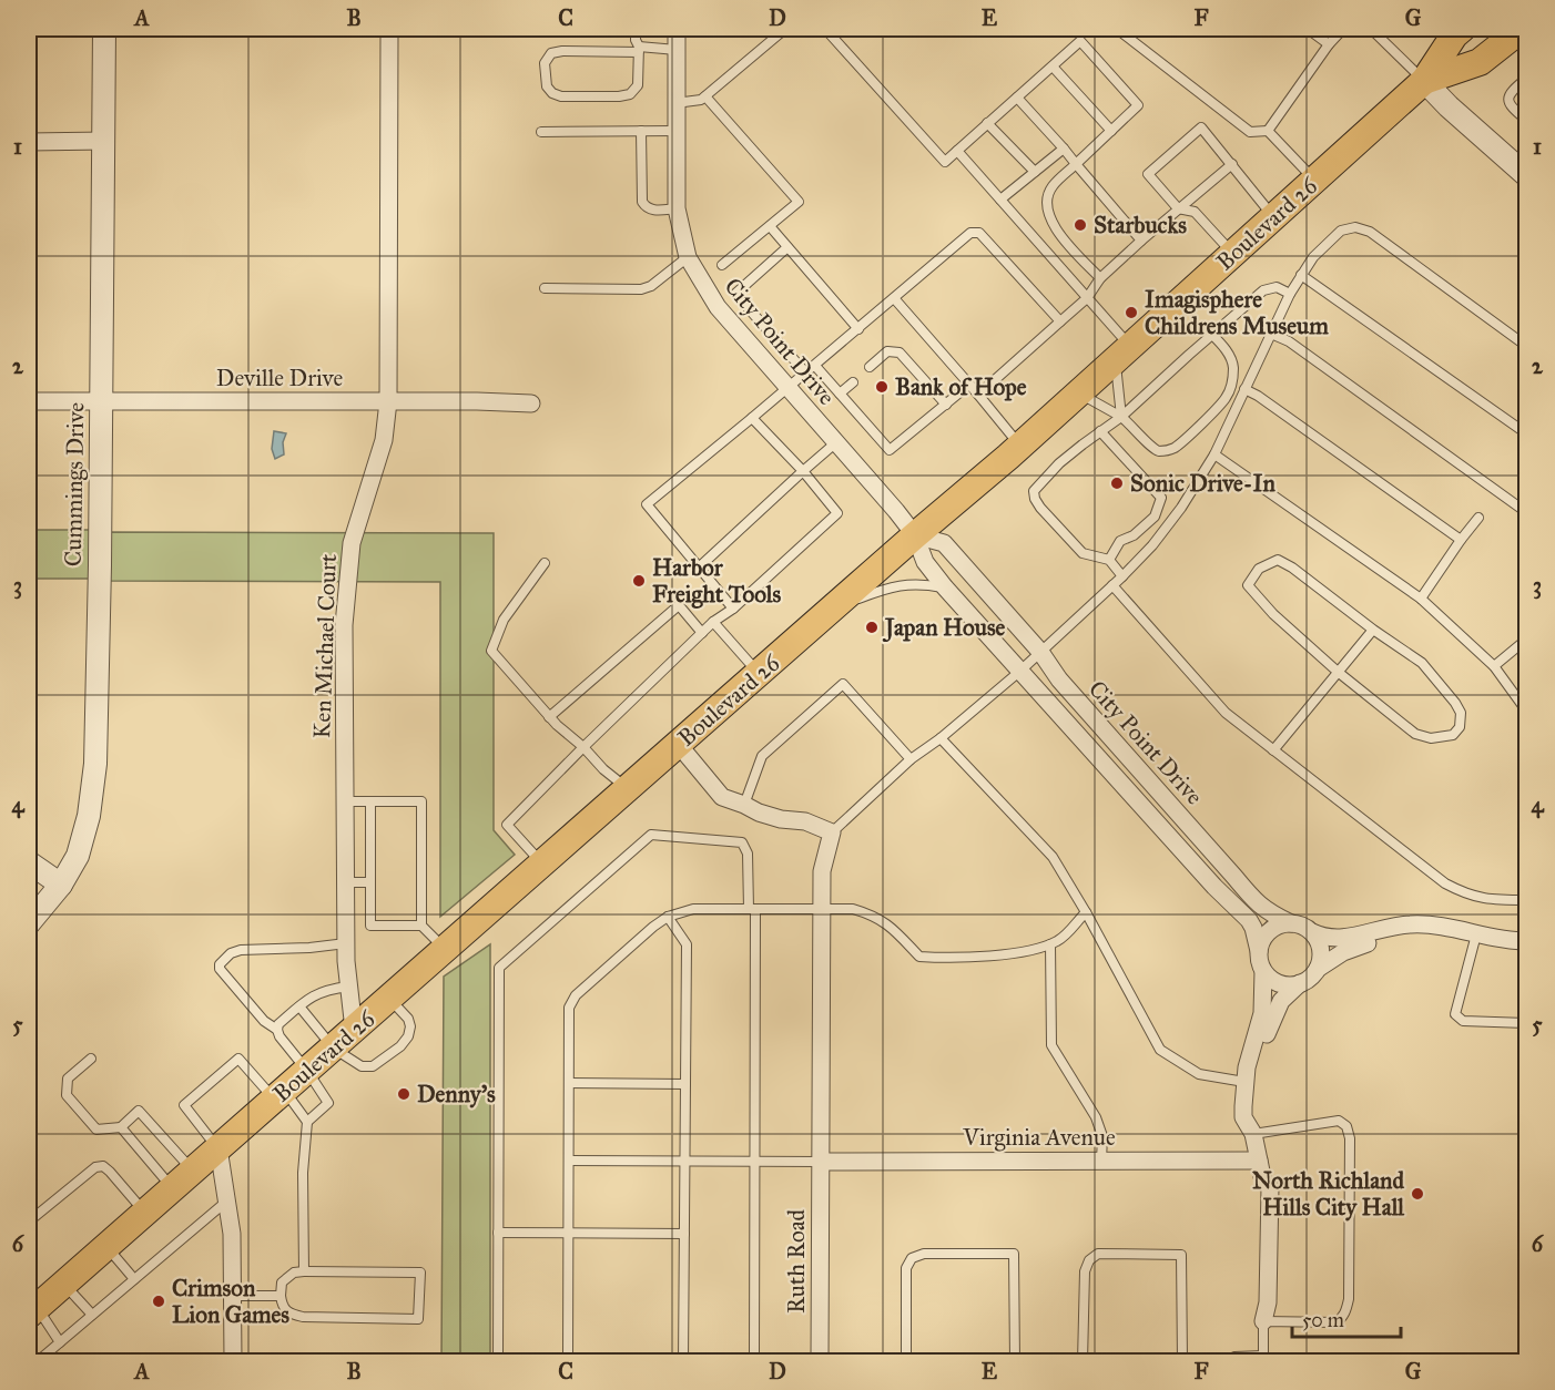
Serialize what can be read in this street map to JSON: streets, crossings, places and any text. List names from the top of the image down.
{
  "streets": {
    "main road": ["Boulevard 26"],
    "street": [
      "City Point Drive",
      "Deville Drive",
      "Cummings Drive",
      "Ken Michael Court",
      "Virginia Avenue",
      "Ruth Road"
    ]
  },
  "crossings": [
    ["Boulevard 26", "City Point Drive"],
    ["Boulevard 26", "Ken Michael Court"],
    ["Deville Drive", "Cummings Drive"],
    ["Deville Drive", "Ken Michael Court"],
    ["Virginia Avenue", "Ruth Road"]
  ],
  "places": [
    "Starbucks",
    "Imagisphere Childrens Museum",
    "Bank of Hope",
    "Sonic Drive-In",
    "Harbor Freight Tools",
    "Japan House",
    "Denny's",
    "North Richland Hills City Hall",
    "Crimson Lion Games"
  ],
  "scale_bar": "50 m",
  "grid": {
    "columns": [
      "A",
      "B",
      "C",
      "D",
      "E",
      "F",
      "G"
    ],
    "rows": [
      "1",
      "2",
      "3",
      "4",
      "5",
      "6"
    ]
  }
}
